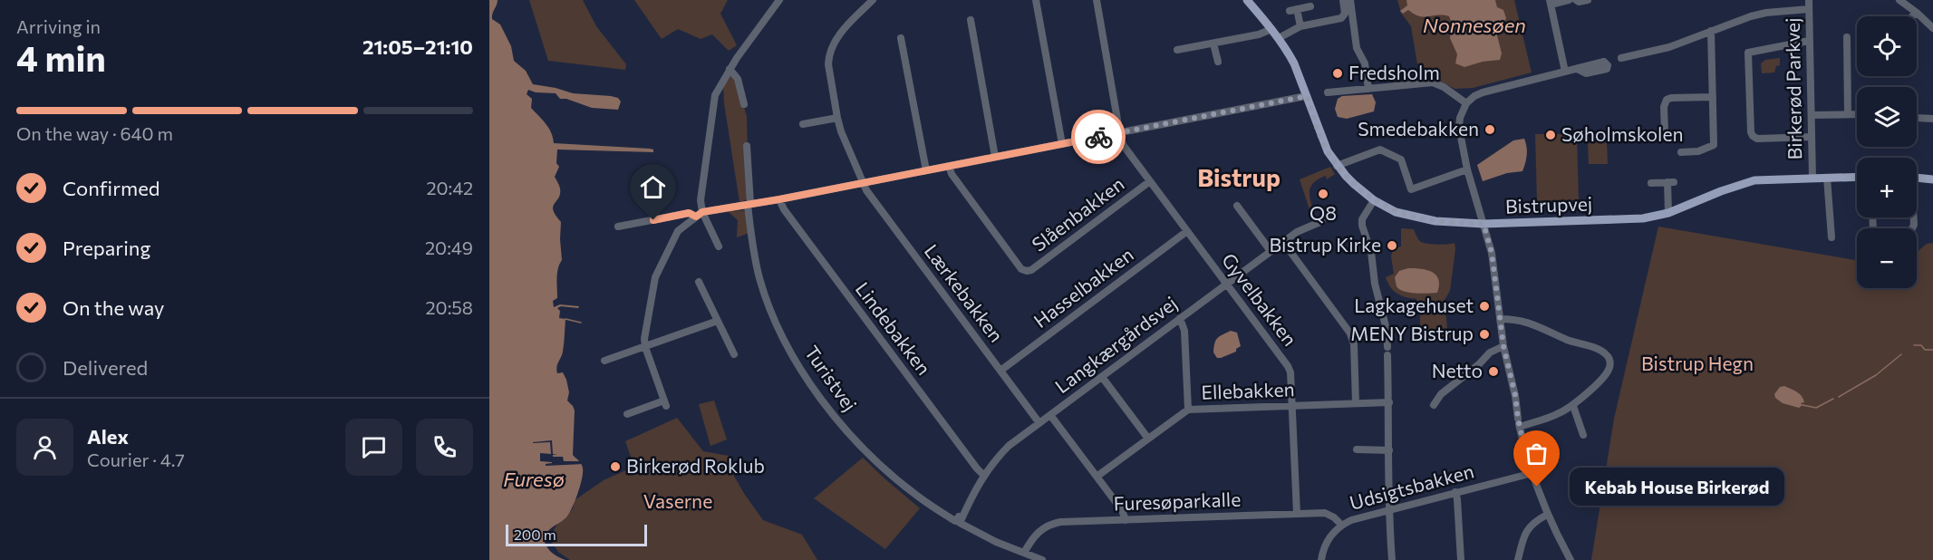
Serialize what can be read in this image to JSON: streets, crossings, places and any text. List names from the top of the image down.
{
  "streets": {
    "main road": ["Bistrupvej"],
    "street": [
      "Birkerød Parkvej",
      "Slåenbakken",
      "Hasselbakken",
      "Lærkebakken",
      "Gyvelbakken",
      "Lindebakken",
      "Langkærgårdsvej",
      "Turistvej",
      "Ellebakken",
      "Udsigtsbakken",
      "Furesøparkalle"
    ]
  },
  "crossings": [
    ["Birkerød Parkvej", "Bistrupvej"],
    ["Slåenbakken", "Gyvelbakken"],
    ["Hasselbakken", "Lærkebakken"],
    ["Hasselbakken", "Gyvelbakken"],
    ["Lærkebakken", "Langkærgårdsvej"],
    ["Gyvelbakken", "Langkærgårdsvej"],
    ["Gyvelbakken", "Ellebakken"],
    ["Gyvelbakken", "Furesøparkalle"],
    ["Lindebakken", "Langkærgårdsvej"],
    ["Langkærgårdsvej", "Turistvej"],
    ["Turistvej", "Furesøparkalle"],
    ["Udsigtsbakken", "Furesøparkalle"]
  ],
  "districts": ["Bistrup"],
  "water": ["Nonnesøen", "Furesø"],
  "parks": ["Bistrup Hegn", "Vaserne"],
  "places": [
    "Fredsholm",
    "Smedebakken",
    "Søholmskolen",
    "Q8",
    "Bistrup Kirke",
    "Lagkagehuset",
    "MENY Bistrup",
    "Netto",
    "Birkerød Roklub",
    "Kebab House Birkerød"
  ],
  "scale_bar": "200 m",
  "page": {
    "heading": ["4 min", "Arriving in", "21:05–21:10"],
    "panel": ["Alex", "Courier · 4.7"],
    "map_buttons": ["+", "−"],
    "bar": "On the way · 640 m",
    "list": [
      ["Confirmed", "20:42"],
      ["Preparing", "20:49"],
      ["On the way", "20:58"],
      "Delivered"
    ],
    "bubble": "Kebab House Birkerød",
    "scale": "200 m"
  }
}
